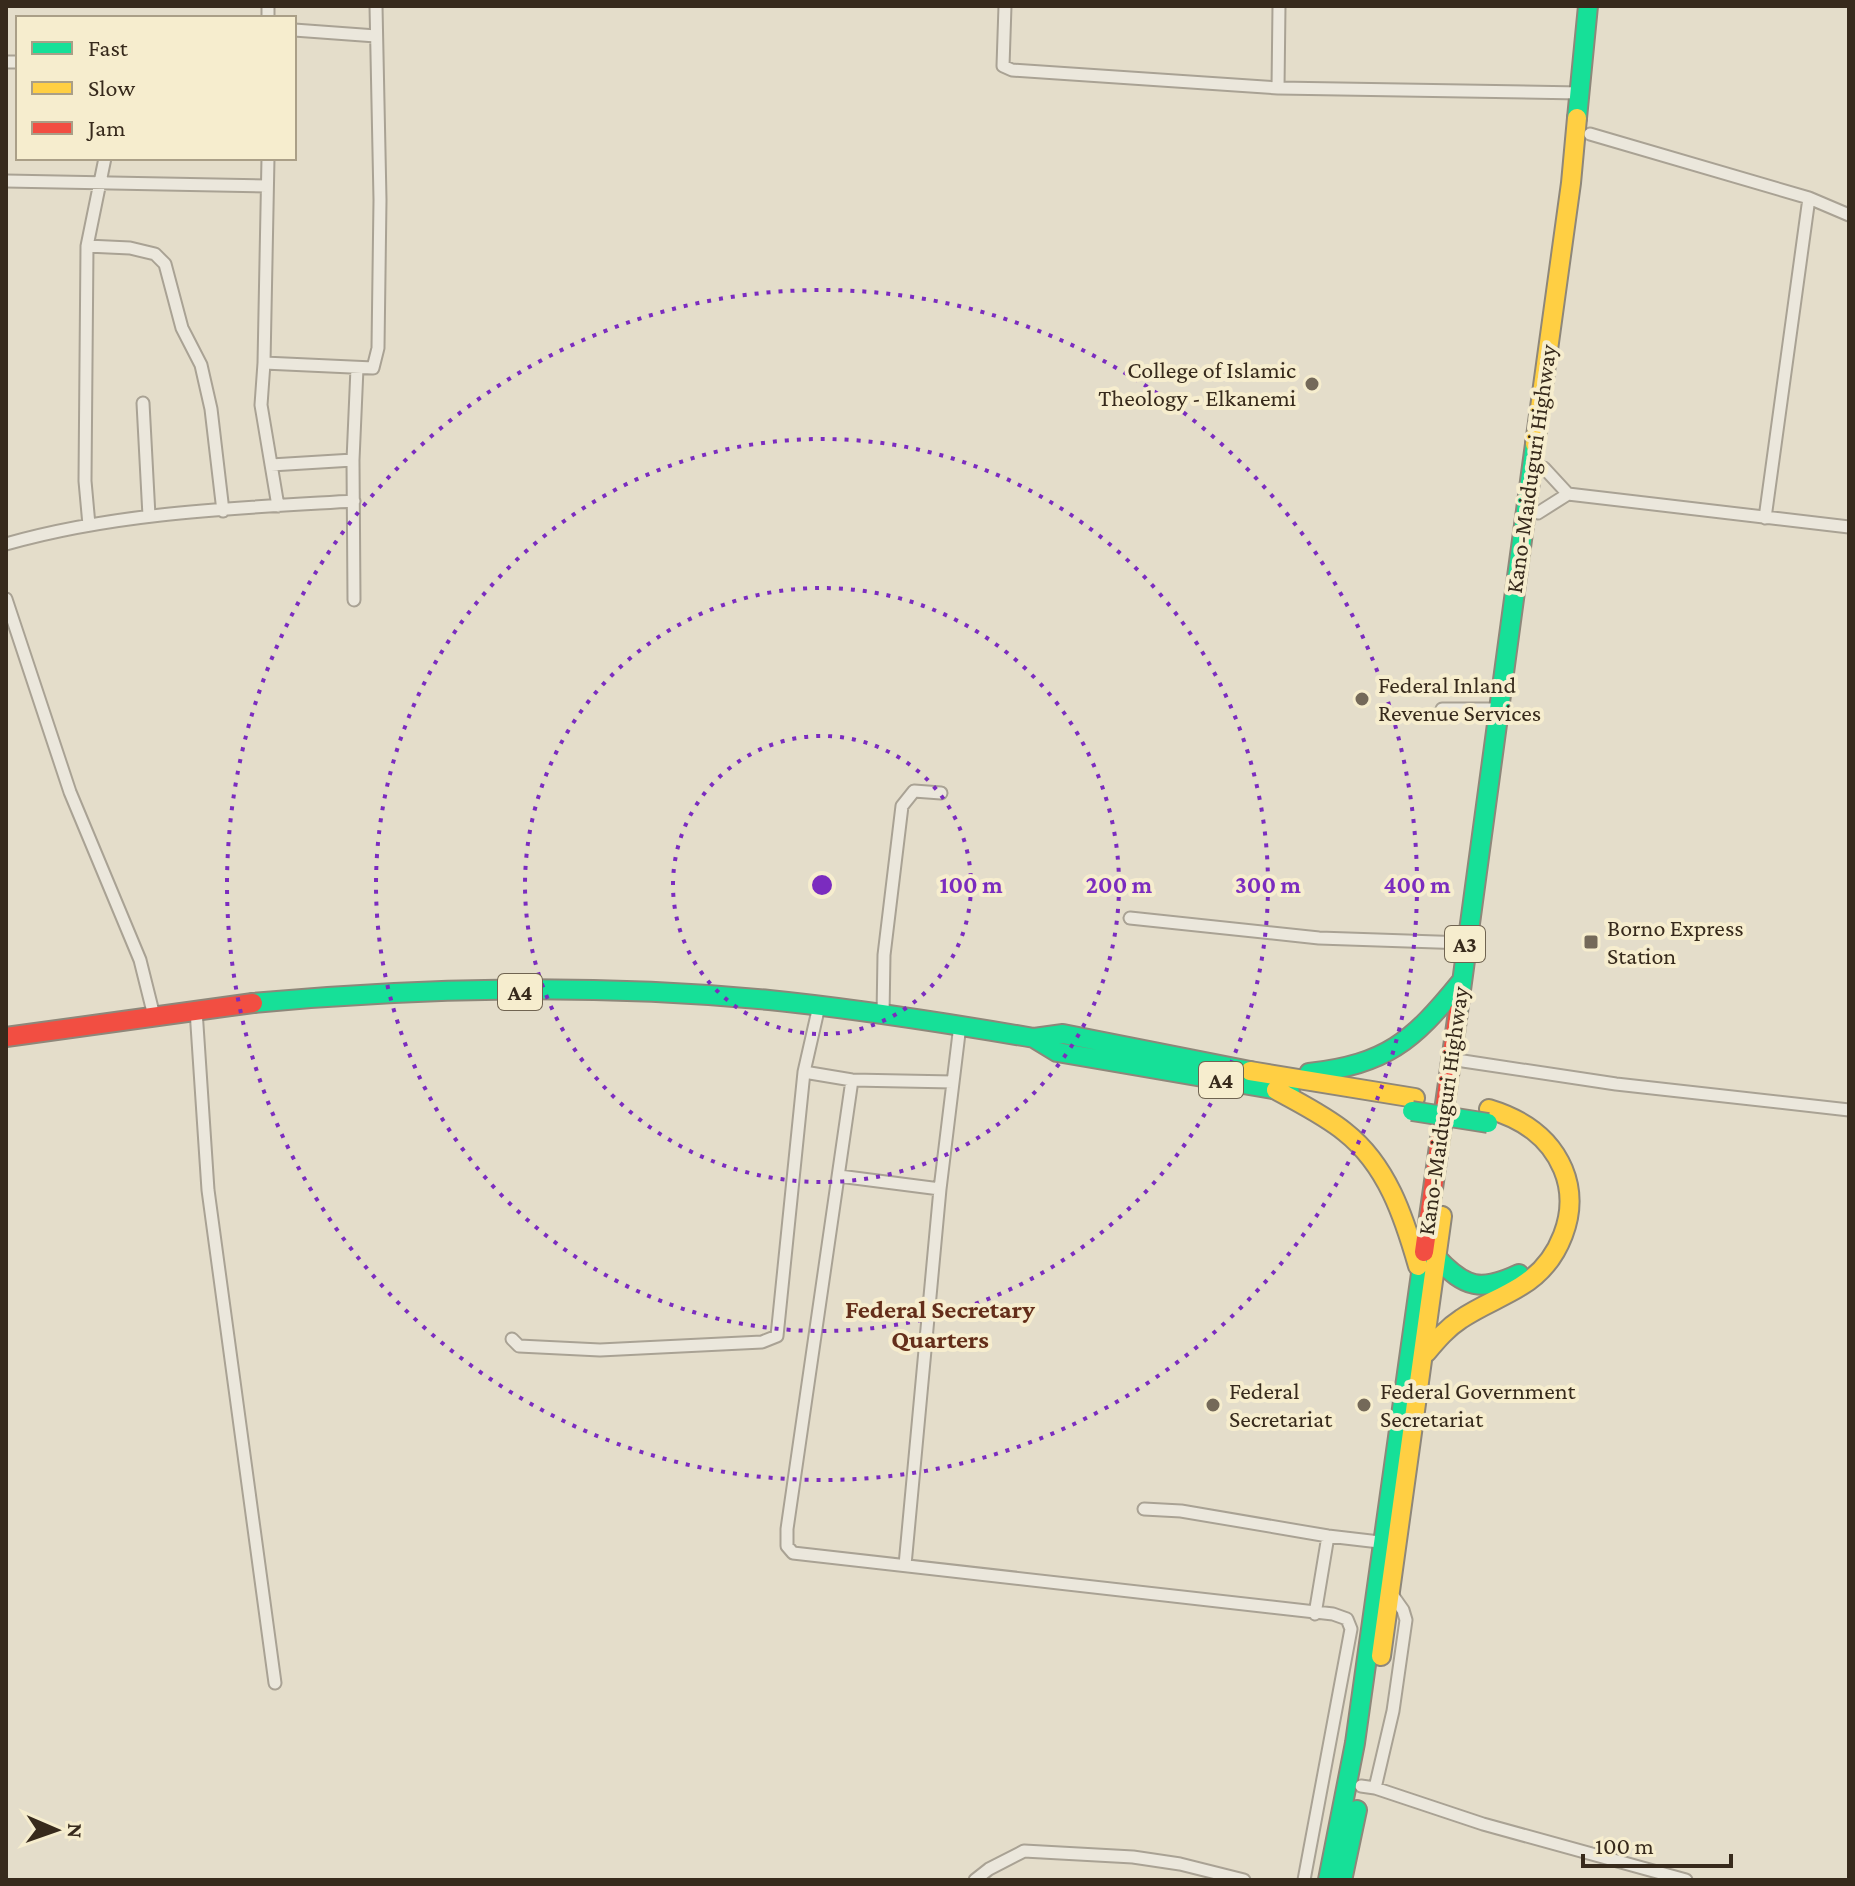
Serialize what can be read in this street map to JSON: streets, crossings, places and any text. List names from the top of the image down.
{
  "streets": {
    "highway": ["Kano-Maiduguri Highway", "A3", "A4"]
  },
  "crossings": [
    ["Kano-Maiduguri Highway", "A4"]
  ],
  "districts": ["Federal Secretary Quarters"],
  "places": {
    "other": [
      "College of Islamic Theology - Elkanemi",
      "Federal Inland Revenue Services",
      "Federal Secretariat",
      "Federal Government Secretariat"
    ],
    "transit": ["Borno Express Station"]
  },
  "legend": ["Fast", "Slow", "Jam"],
  "scale_bar": "100 m",
  "north": "right",
  "rings": [
    "100 m",
    "200 m",
    "300 m",
    "400 m"
  ]
}
